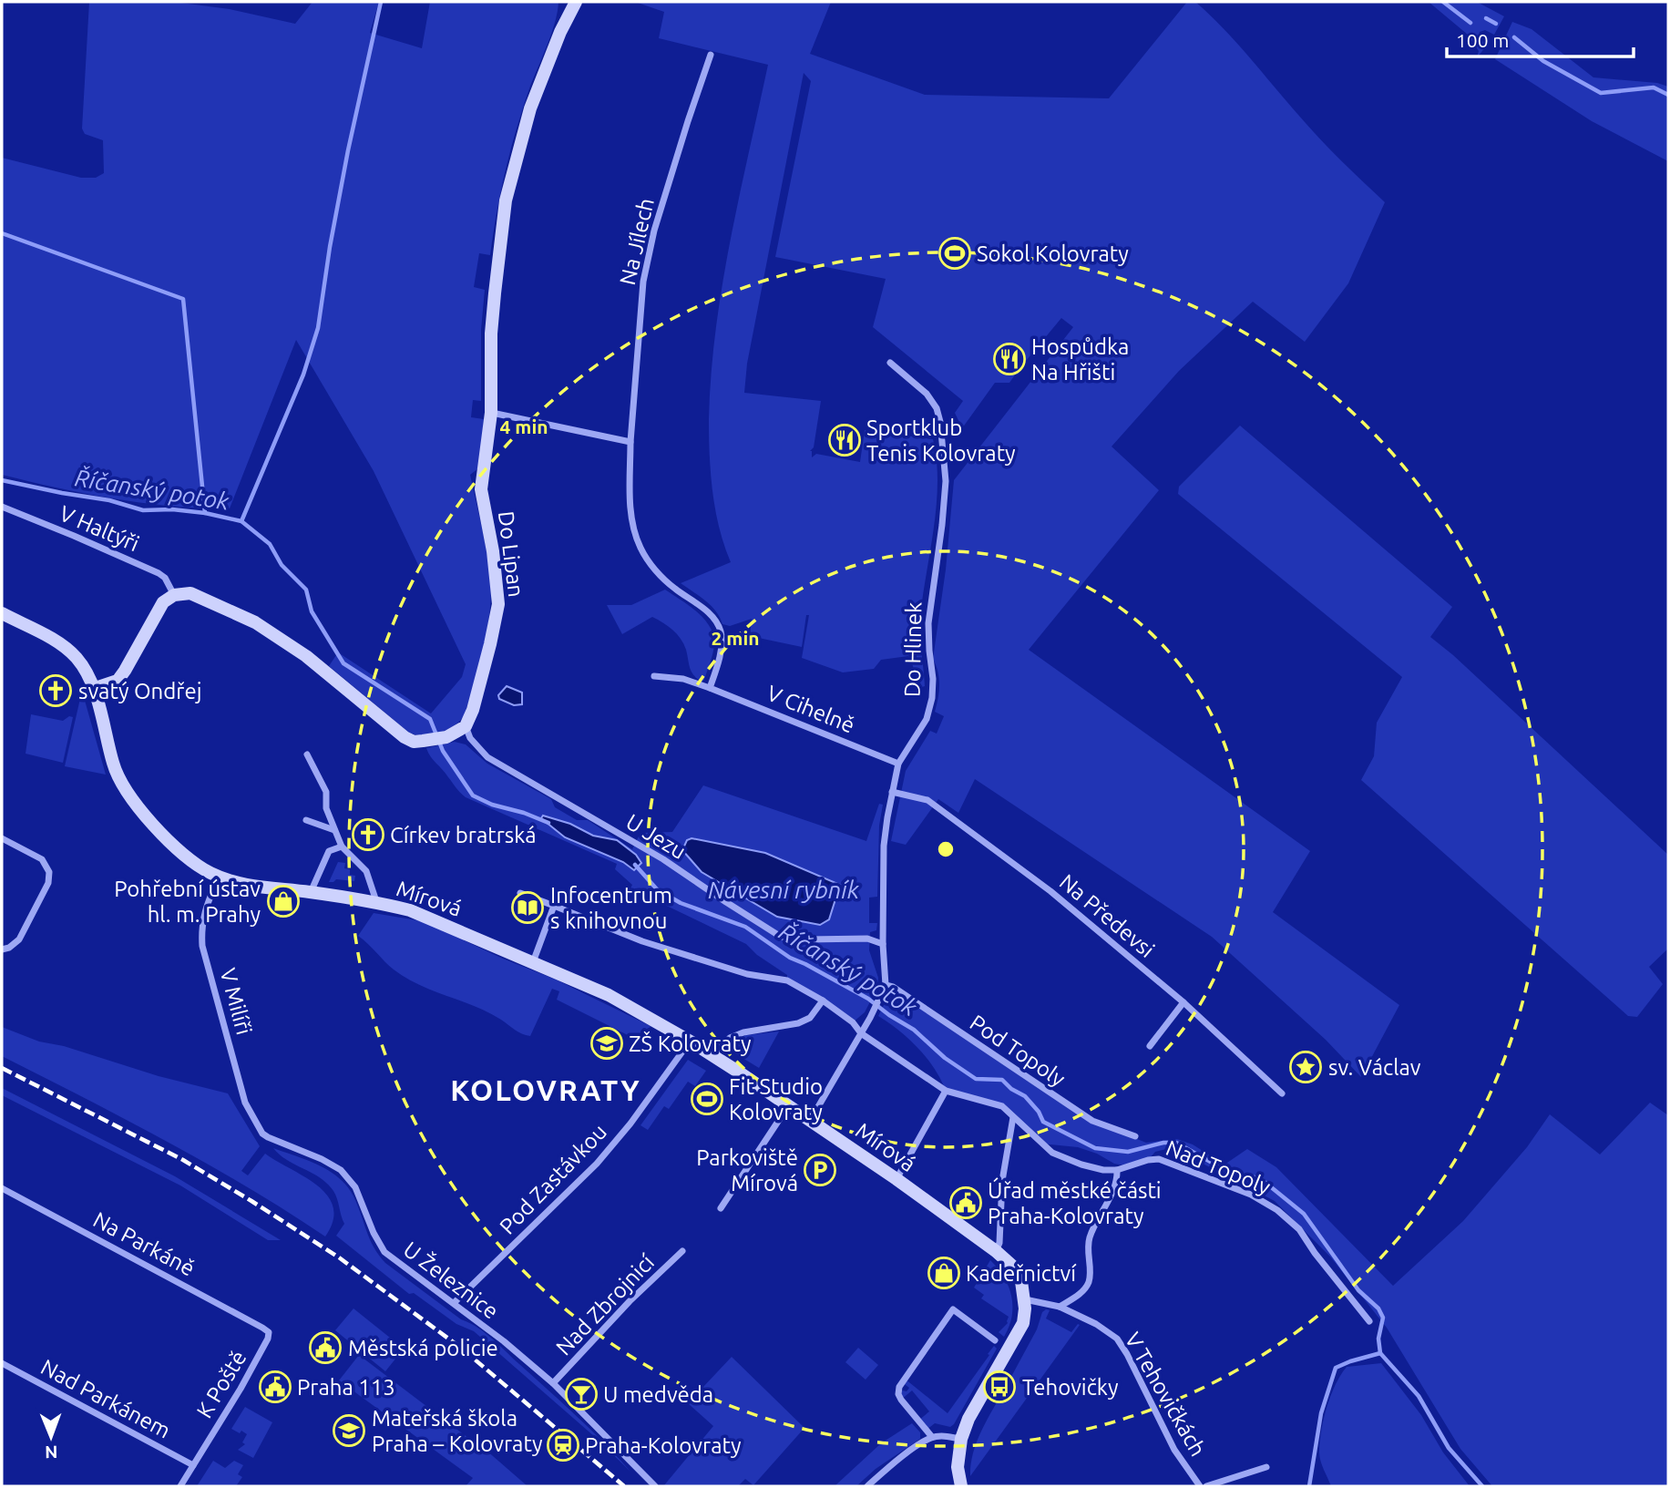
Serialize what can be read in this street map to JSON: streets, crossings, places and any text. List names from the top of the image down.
{
  "streets": {
    "street": [
      "Na Jílech",
      "V Haltýři",
      "Do Lipan",
      "Do Hlinek",
      "V Cihelně",
      "U Jezu",
      "Mírová",
      "Na Předevsi",
      "V Milíři",
      "Pod Topoly",
      "Nad Topoly",
      "Pod Zastávkou",
      "Na Parkáně",
      "U Železnice",
      "Nad Zbrojnicí",
      "K Poště",
      "V Tehovičkách",
      "Nad Parkánem"
    ]
  },
  "crossings": [
    ["Do Lipan", "U Jezu"],
    ["Do Hlinek", "V Cihelně"],
    ["Do Hlinek", "U Jezu"],
    ["Do Hlinek", "Mírová"],
    ["Do Hlinek", "Na Předevsi"],
    ["Do Hlinek", "Pod Topoly"],
    ["Do Hlinek", "Nad Topoly"],
    ["Mírová", "V Milíři"],
    ["Mírová", "Pod Zastávkou"],
    ["Mírová", "V Tehovičkách"],
    ["V Milíři", "U Železnice"],
    ["Pod Zastávkou", "U Železnice"],
    ["Na Parkáně", "K Poště"],
    ["U Železnice", "Nad Zbrojnicí"],
    ["K Poště", "Nad Parkánem"]
  ],
  "districts": ["KOLOVRATY"],
  "water": ["Říčanský potok", "Návesní rybník"],
  "places": {
    "sports": ["Sokol Kolovraty", "Fit Studio Kolovraty"],
    "restaurant": ["Hospůdka Na Hřišti", "Sportklub Tenis Kolovraty"],
    "church": ["svatý Ondřej", "Církev bratrská"],
    "shop": ["Pohřební ústav hl. m. Prahy", "Kadeřnictví"],
    "library": ["Infocentrum s knihovnou"],
    "school or university": ["ZŠ Kolovraty", "Mateřská škola Praha – Kolovraty"],
    "place": ["sv. Václav"],
    "parking": ["Parkoviště Mírová"],
    "public building": ["Úřad městké části Praha-Kolovraty", "Městská policie", "Praha 113"],
    "bus stop": ["Tehovičky"],
    "bar": ["U medvěda"],
    "station": ["Praha-Kolovraty"]
  },
  "scale_bar": "100 m",
  "north": "bottom",
  "rings": ["4 min", "2 min"]
}
